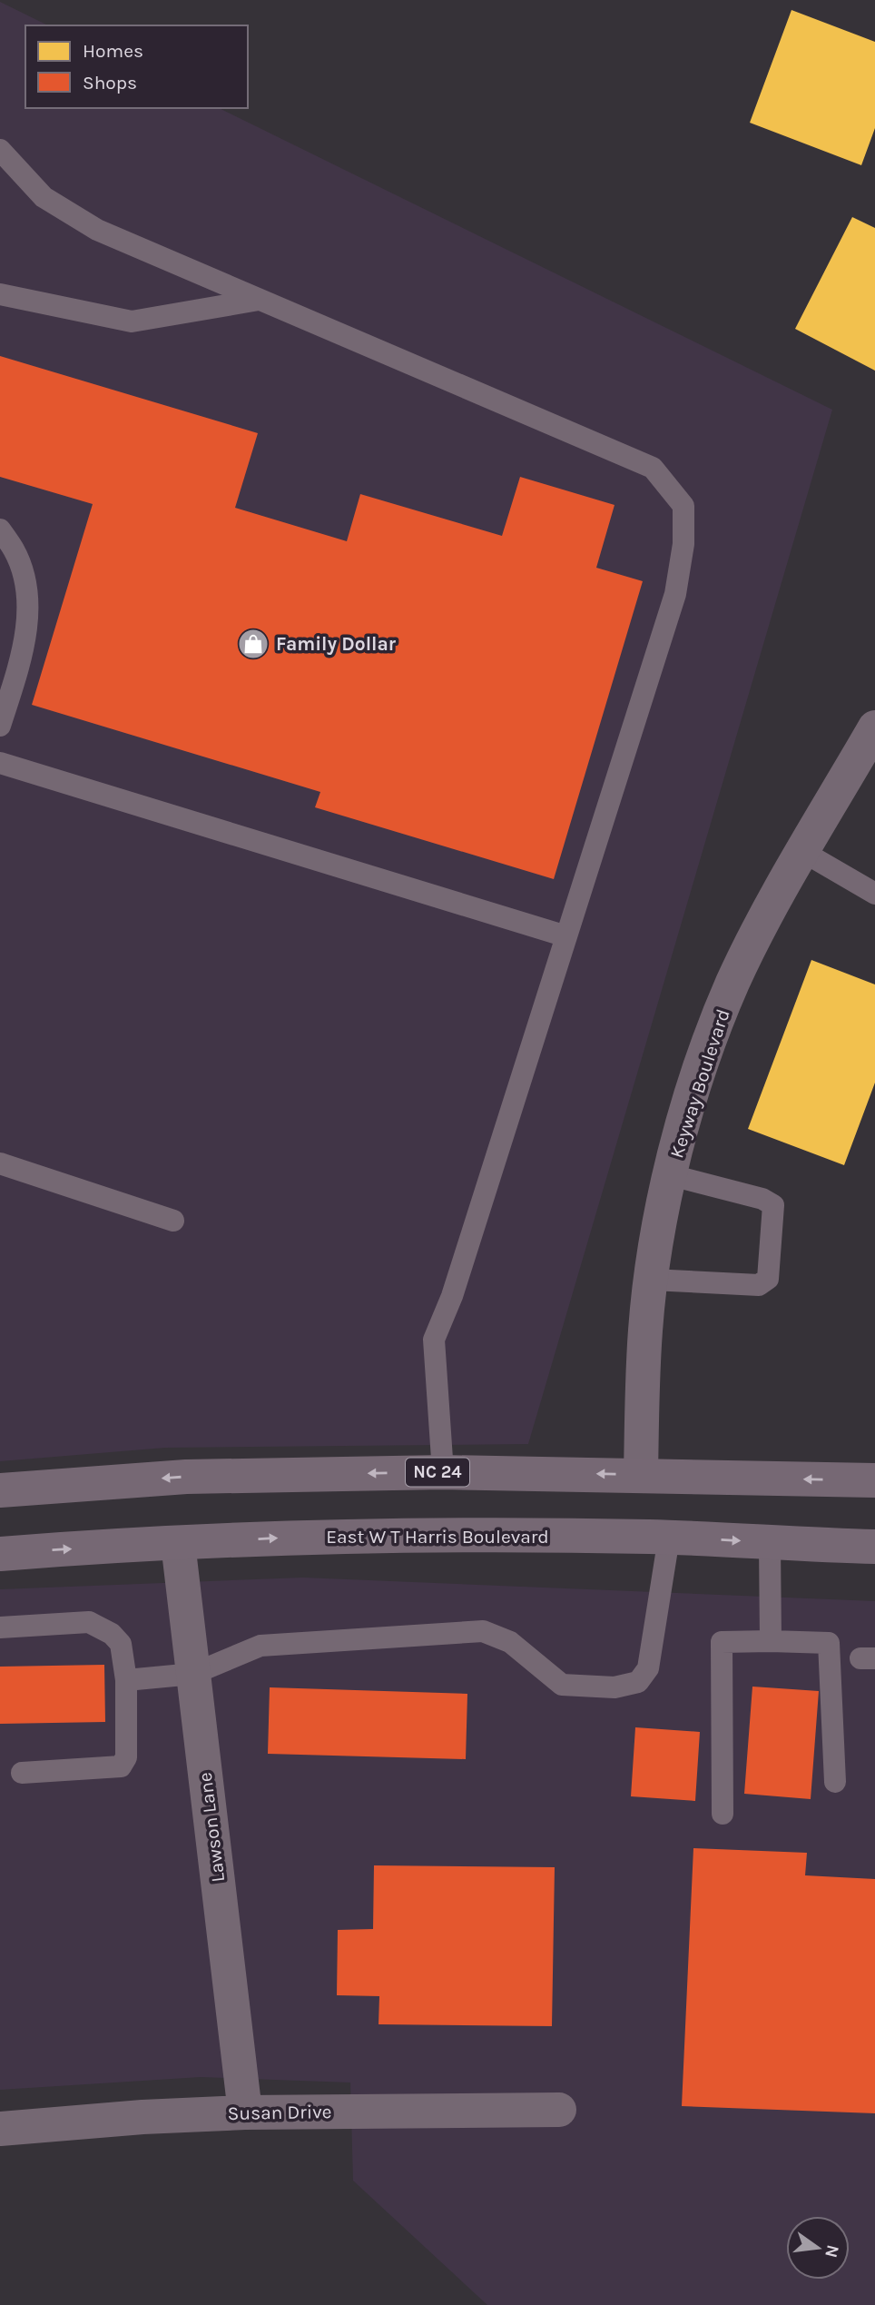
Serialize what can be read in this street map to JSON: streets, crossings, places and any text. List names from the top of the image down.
{
  "streets": {
    "main road": ["NC 24", "East W T Harris Boulevard"],
    "street": ["Keyway Boulevard", "Lawson Lane", "Susan Drive"]
  },
  "crossings": [
    ["Keyway Boulevard", "NC 24"],
    ["East W T Harris Boulevard", "Lawson Lane"],
    ["Lawson Lane", "Susan Drive"]
  ],
  "places": {
    "shop": ["Family Dollar"]
  },
  "legend": ["Homes", "Shops"],
  "north": "right"
}
